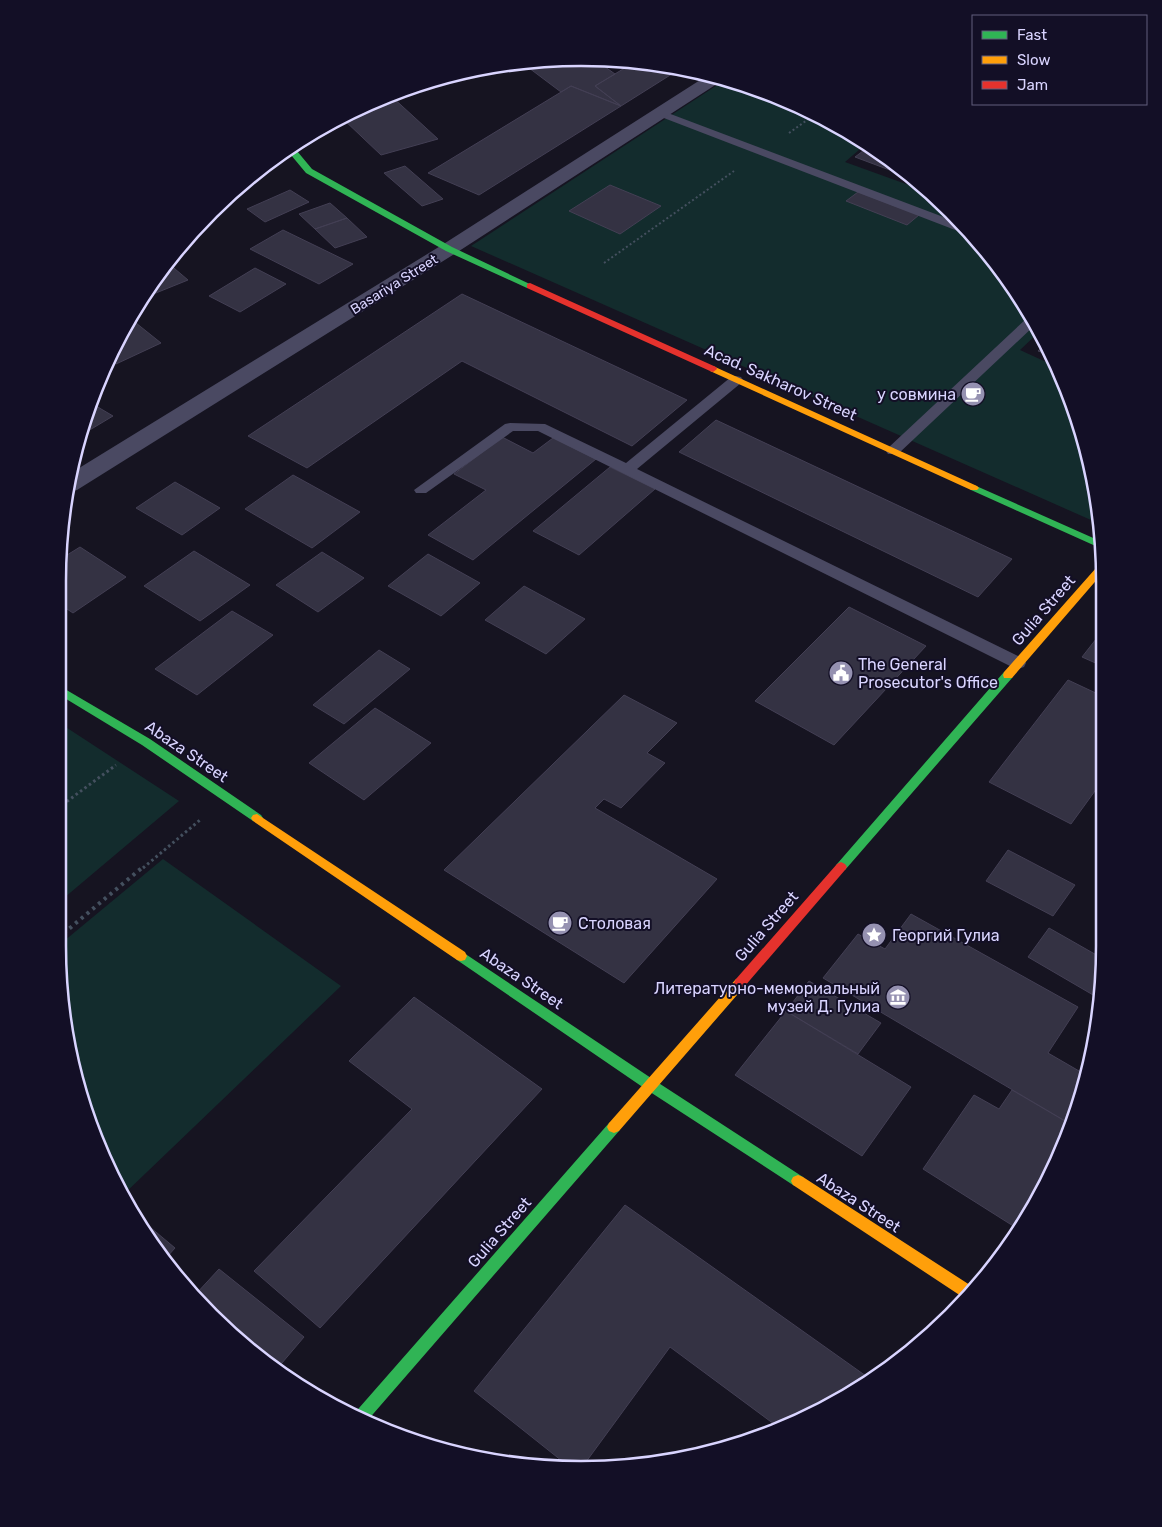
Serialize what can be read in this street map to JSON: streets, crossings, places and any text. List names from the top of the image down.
{
  "streets": {
    "street": [
      "Basariya Street",
      "Acad. Sakharov Street",
      "Gulia Street",
      "Abaza Street"
    ]
  },
  "crossings": [
    ["Basariya Street", "Acad. Sakharov Street"],
    ["Gulia Street", "Abaza Street"]
  ],
  "places": {
    "cafe": ["у совмина", "Столовая"],
    "public building": ["The General Prosecutor's Office"],
    "place": ["Георгий Гулиа"],
    "museum": ["Литературно-мемориальный музей Д. Гулиа"]
  },
  "legend": ["Fast", "Slow", "Jam"]
}
